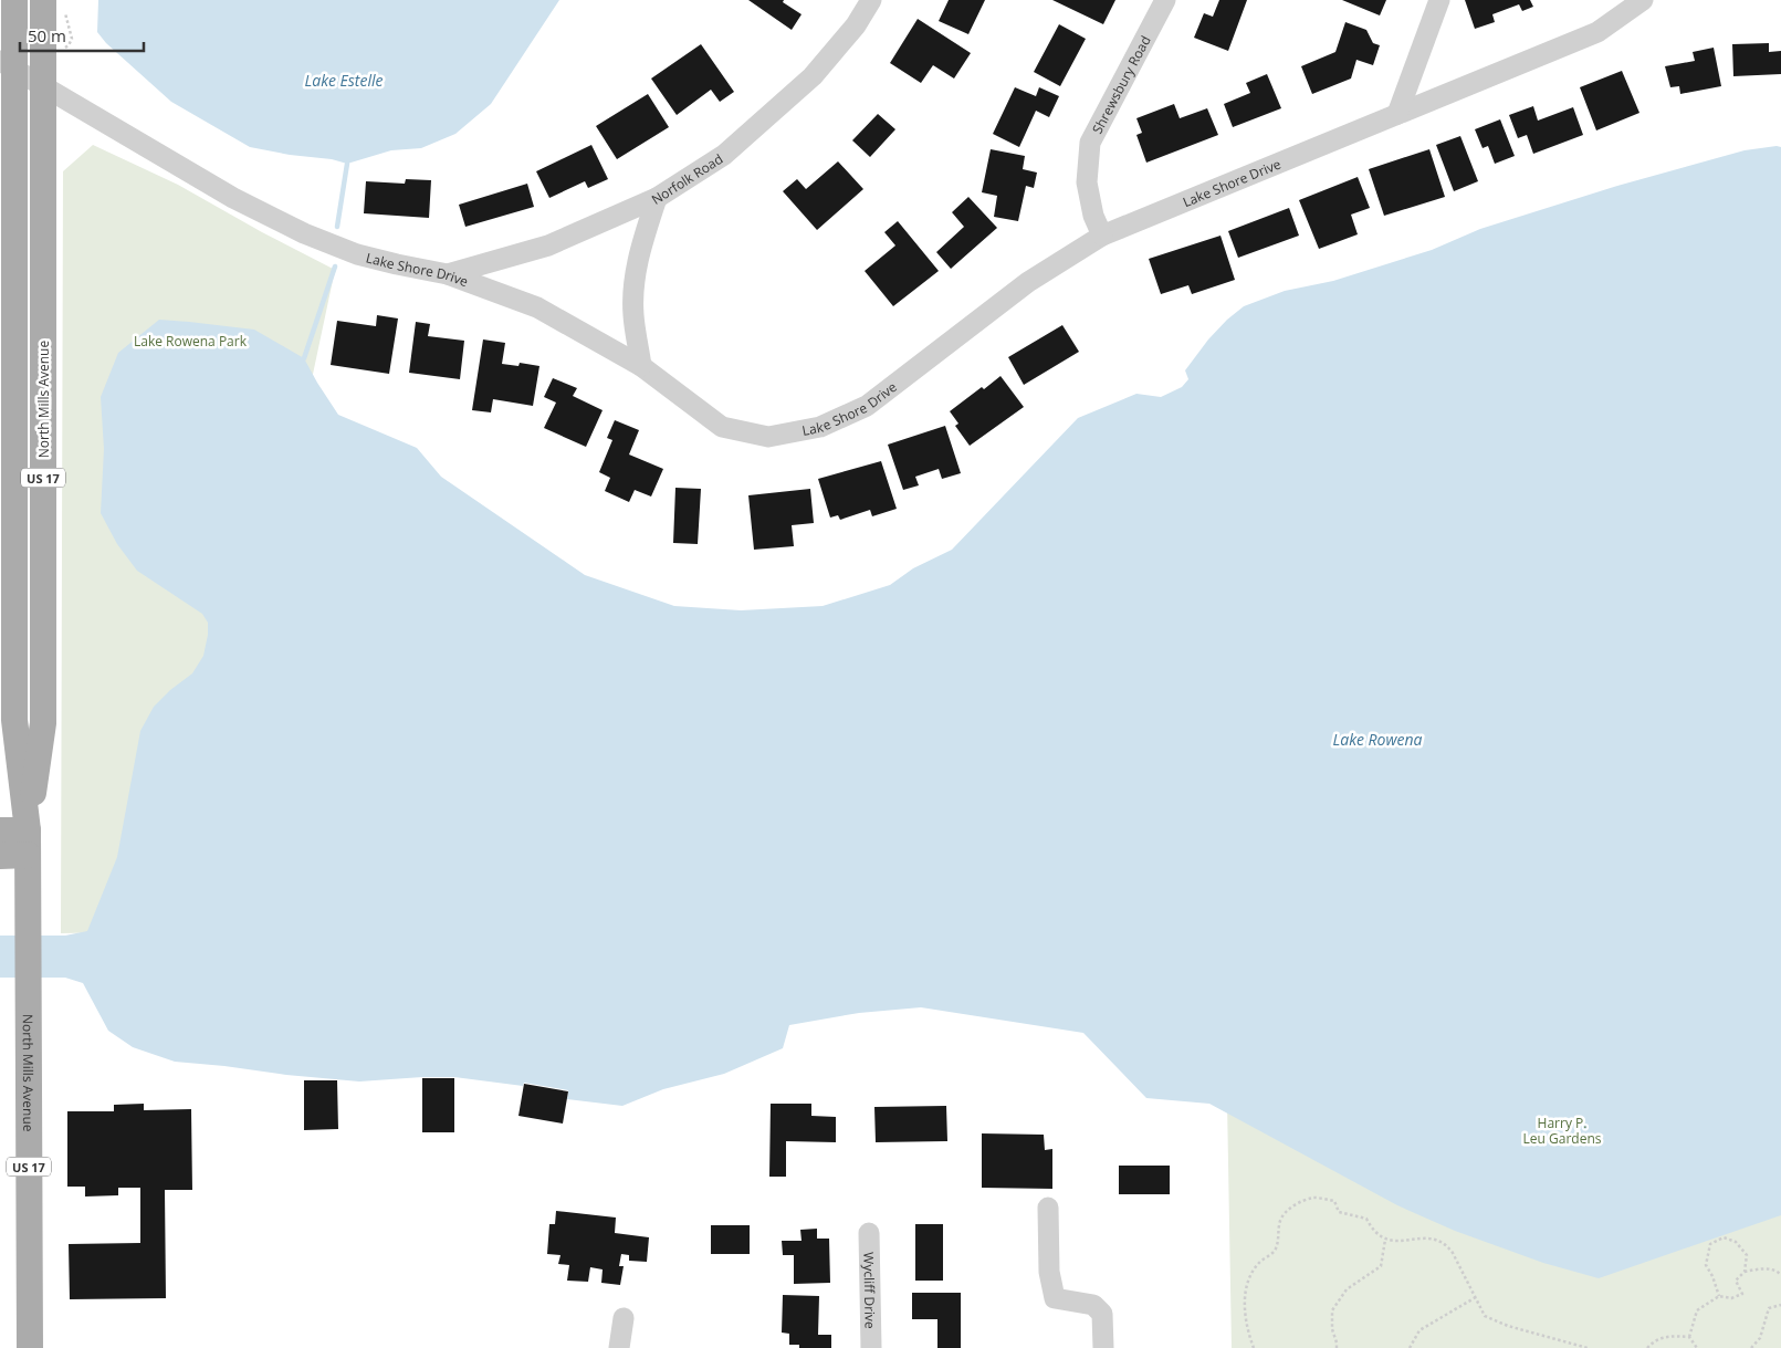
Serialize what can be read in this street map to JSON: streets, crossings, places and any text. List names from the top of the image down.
{
  "streets": {
    "main road": ["North Mills Avenue", "US 17"],
    "street": [
      "Shrewsbury Road",
      "Norfolk Road",
      "Lake Shore Drive",
      "Wycliff Drive"
    ]
  },
  "crossings": [
    ["Shrewsbury Road", "Lake Shore Drive"],
    ["Norfolk Road", "Lake Shore Drive"],
    ["Lake Shore Drive", "North Mills Avenue"]
  ],
  "water": ["Lake Estelle", "Lake Rowena"],
  "parks": ["Lake Rowena Park", "Harry P. Leu Gardens"],
  "scale_bar": "50 m"
}
